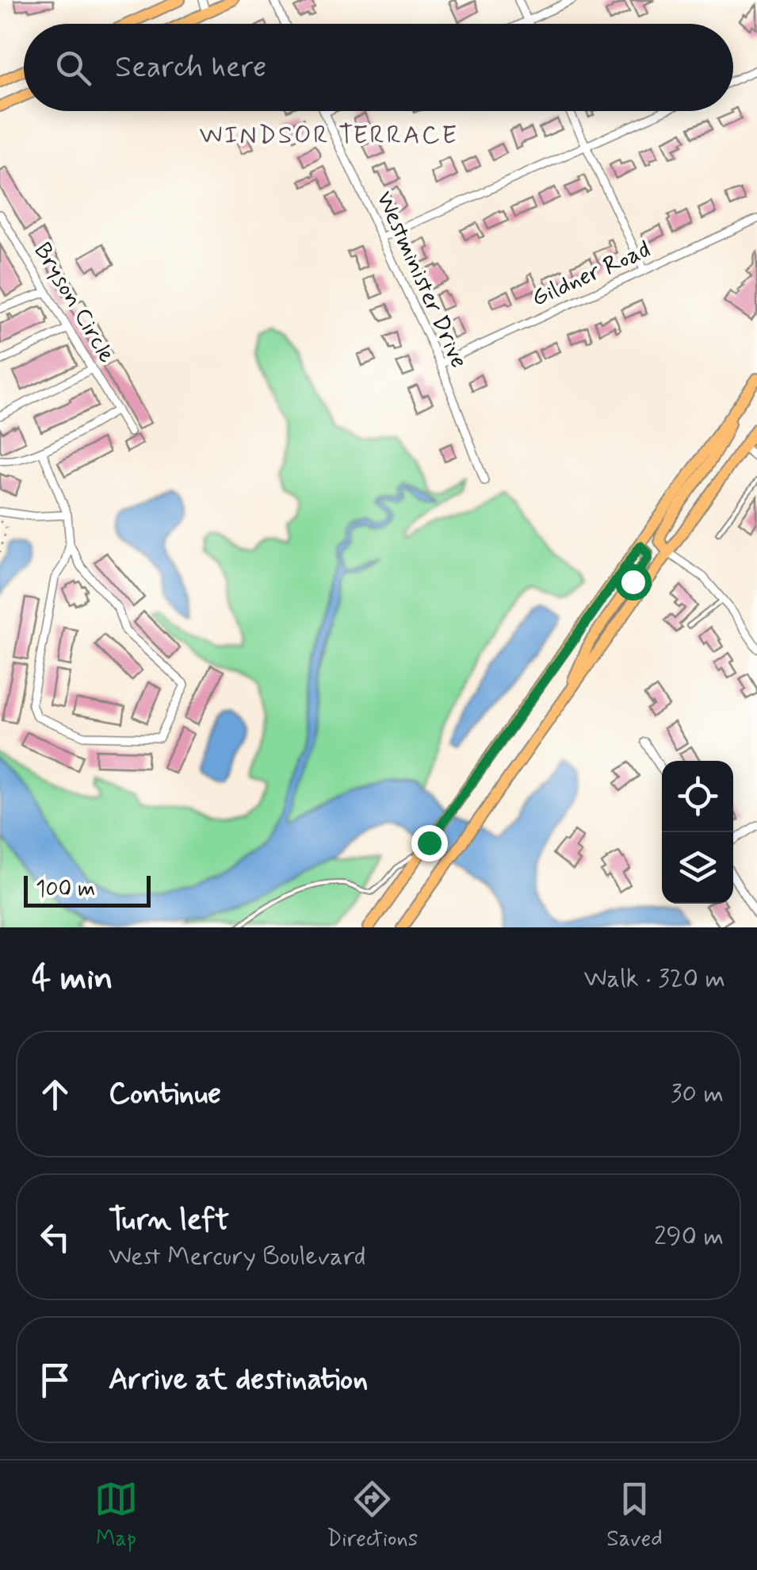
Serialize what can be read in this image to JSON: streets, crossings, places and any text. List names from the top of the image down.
{
  "streets": {
    "street": ["Gildner Road", "Westminister Drive", "Bryson Circle"]
  },
  "crossings": [
    ["Gildner Road", "Westminister Drive"]
  ],
  "districts": ["WINDSOR TERRACE"],
  "scale_bar": "100 m",
  "page": {
    "search": "Search here",
    "scale": "100 m",
    "heading": ["4 min", "Walk · 320 m"],
    "list": [
      ["Continue", "30 m"],
      ["Turn left", "West Mercury Boulevard", "290 m"],
      "Arrive at destination"
    ],
    "nav": ["Map", "Directions", "Saved"]
  }
}
